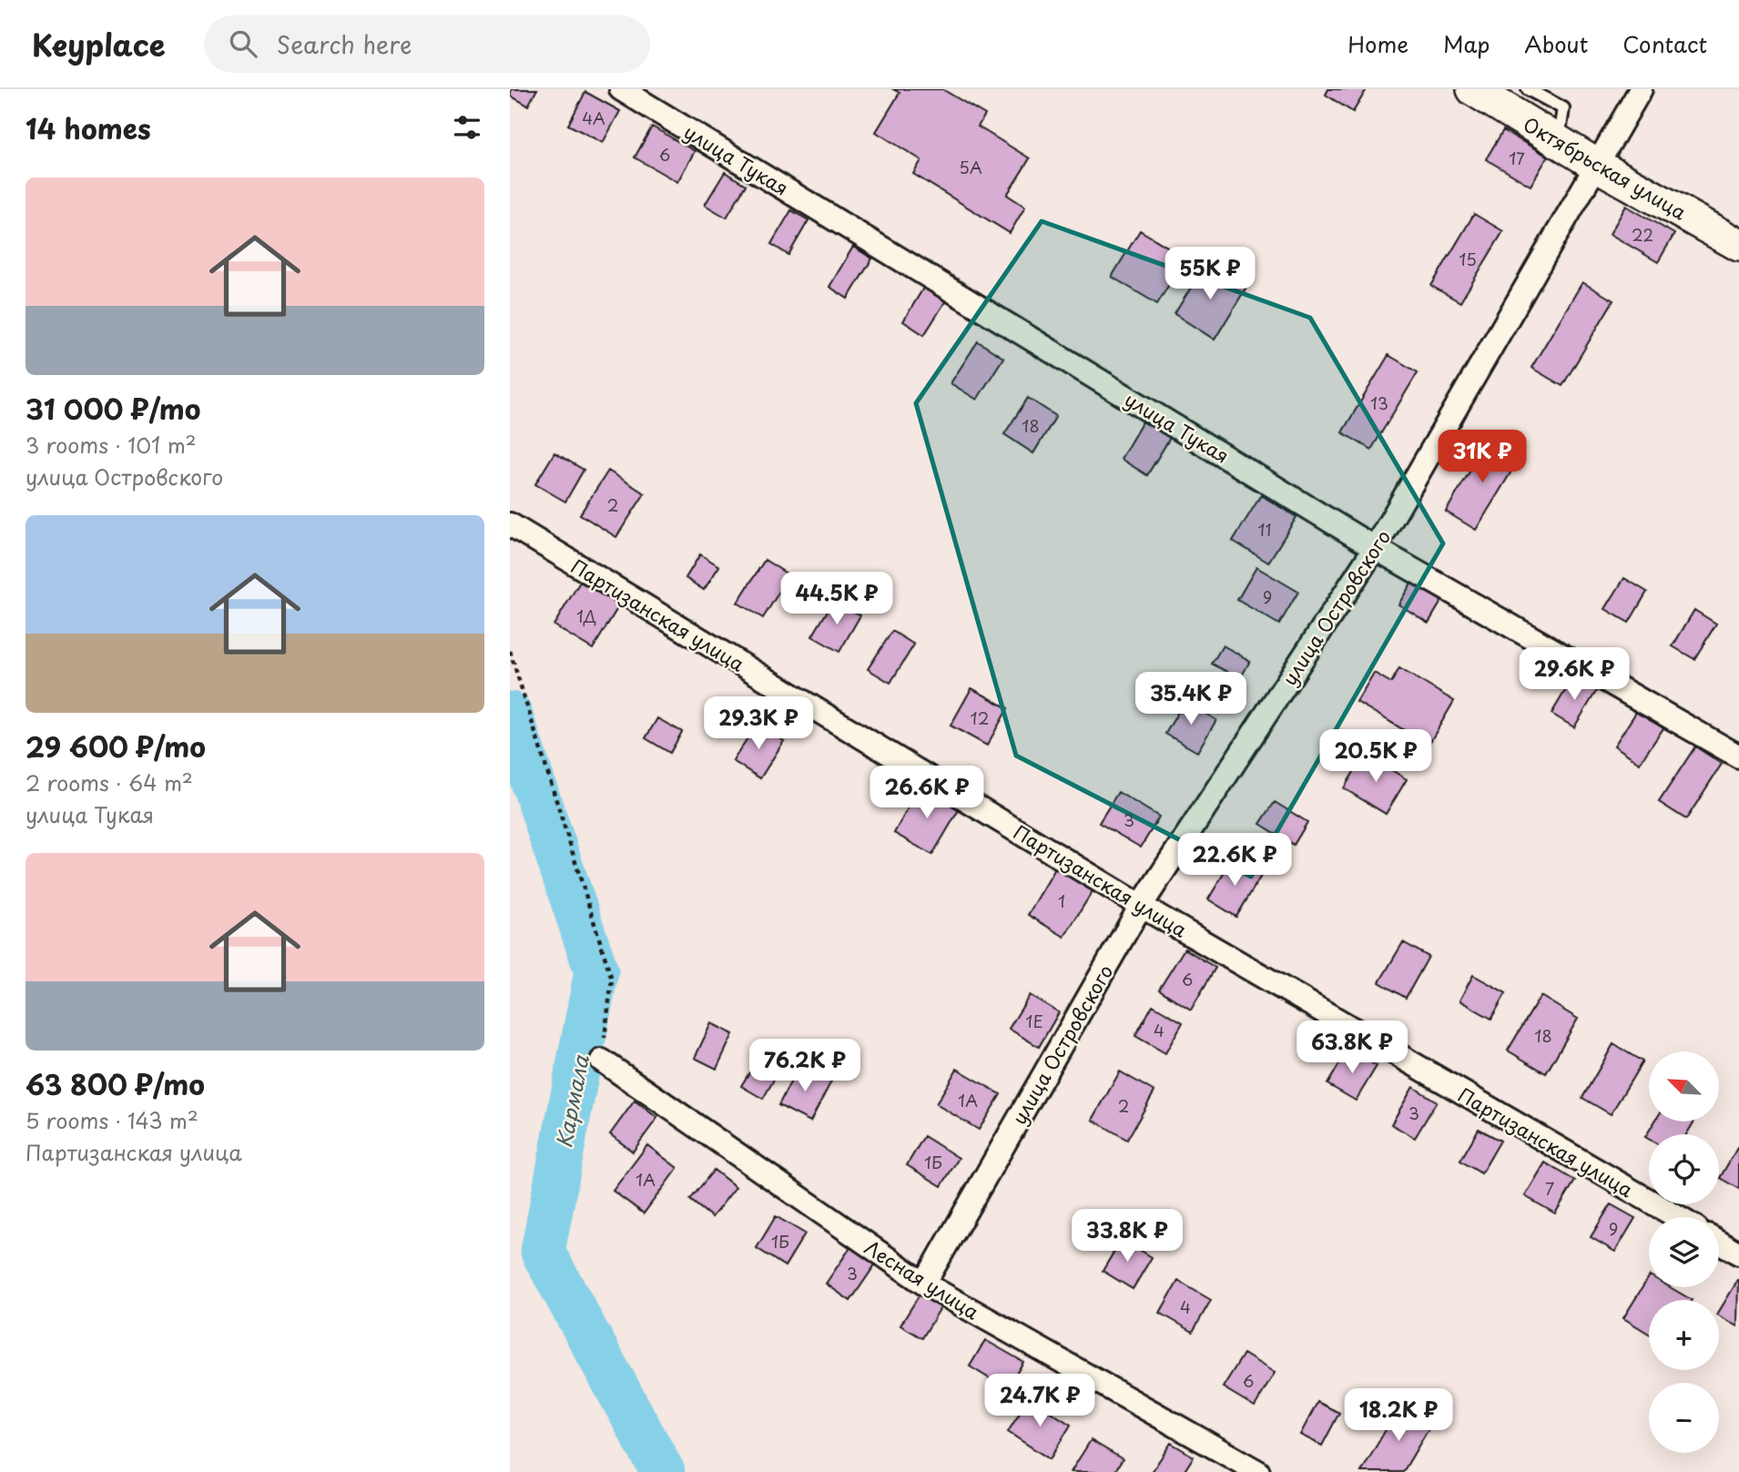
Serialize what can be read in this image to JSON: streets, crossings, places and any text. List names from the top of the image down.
{
  "streets": {
    "main road": ["Октябрьская улица"],
    "street": [
      "улица Тукая",
      "улица Островского",
      "Партизанская улица",
      "Лесная улица"
    ]
  },
  "crossings": [
    ["улица Тукая", "улица Островского"],
    ["Октябрьская улица", "улица Островского"],
    ["улица Островского", "Партизанская улица"],
    ["улица Островского", "Лесная улица"]
  ],
  "water": ["Кармала"],
  "house_numbers": [
    "4А",
    "6",
    "17",
    "5А",
    "22",
    "15",
    "13",
    "18",
    "2",
    "11",
    "9",
    "1Д",
    "12",
    "3",
    "1",
    "6",
    "1Е",
    "4",
    "18",
    "1А",
    "2",
    "3",
    "1Б",
    "1А",
    "7",
    "9",
    "1Б",
    "3",
    "4",
    "6"
  ],
  "north": "top left",
  "page": {
    "header": "Keyplace",
    "search": "Search here",
    "nav": [
      "Home",
      "Map",
      "About",
      "Contact"
    ],
    "heading": "14 homes",
    "list": [
      {
        "name": "31 000 ₽/mo",
        "note": "3 rooms · 101 m² · улица Островского"
      },
      {
        "name": "29 600 ₽/mo",
        "note": "2 rooms · 64 m² · улица Тукая"
      },
      {
        "name": "63 800 ₽/mo",
        "note": "5 rooms · 143 m² · Партизанская улица"
      }
    ],
    "price": [
      "55K ₽",
      "31K ₽",
      "44.5K ₽",
      "29.6K ₽",
      "35.4K ₽",
      "29.3K ₽",
      "20.5K ₽",
      "26.6K ₽",
      "22.6K ₽",
      "63.8K ₽",
      "76.2K ₽",
      "33.8K ₽",
      "24.7K ₽",
      "18.2K ₽"
    ],
    "map_buttons": ["+", "−"]
  }
}
